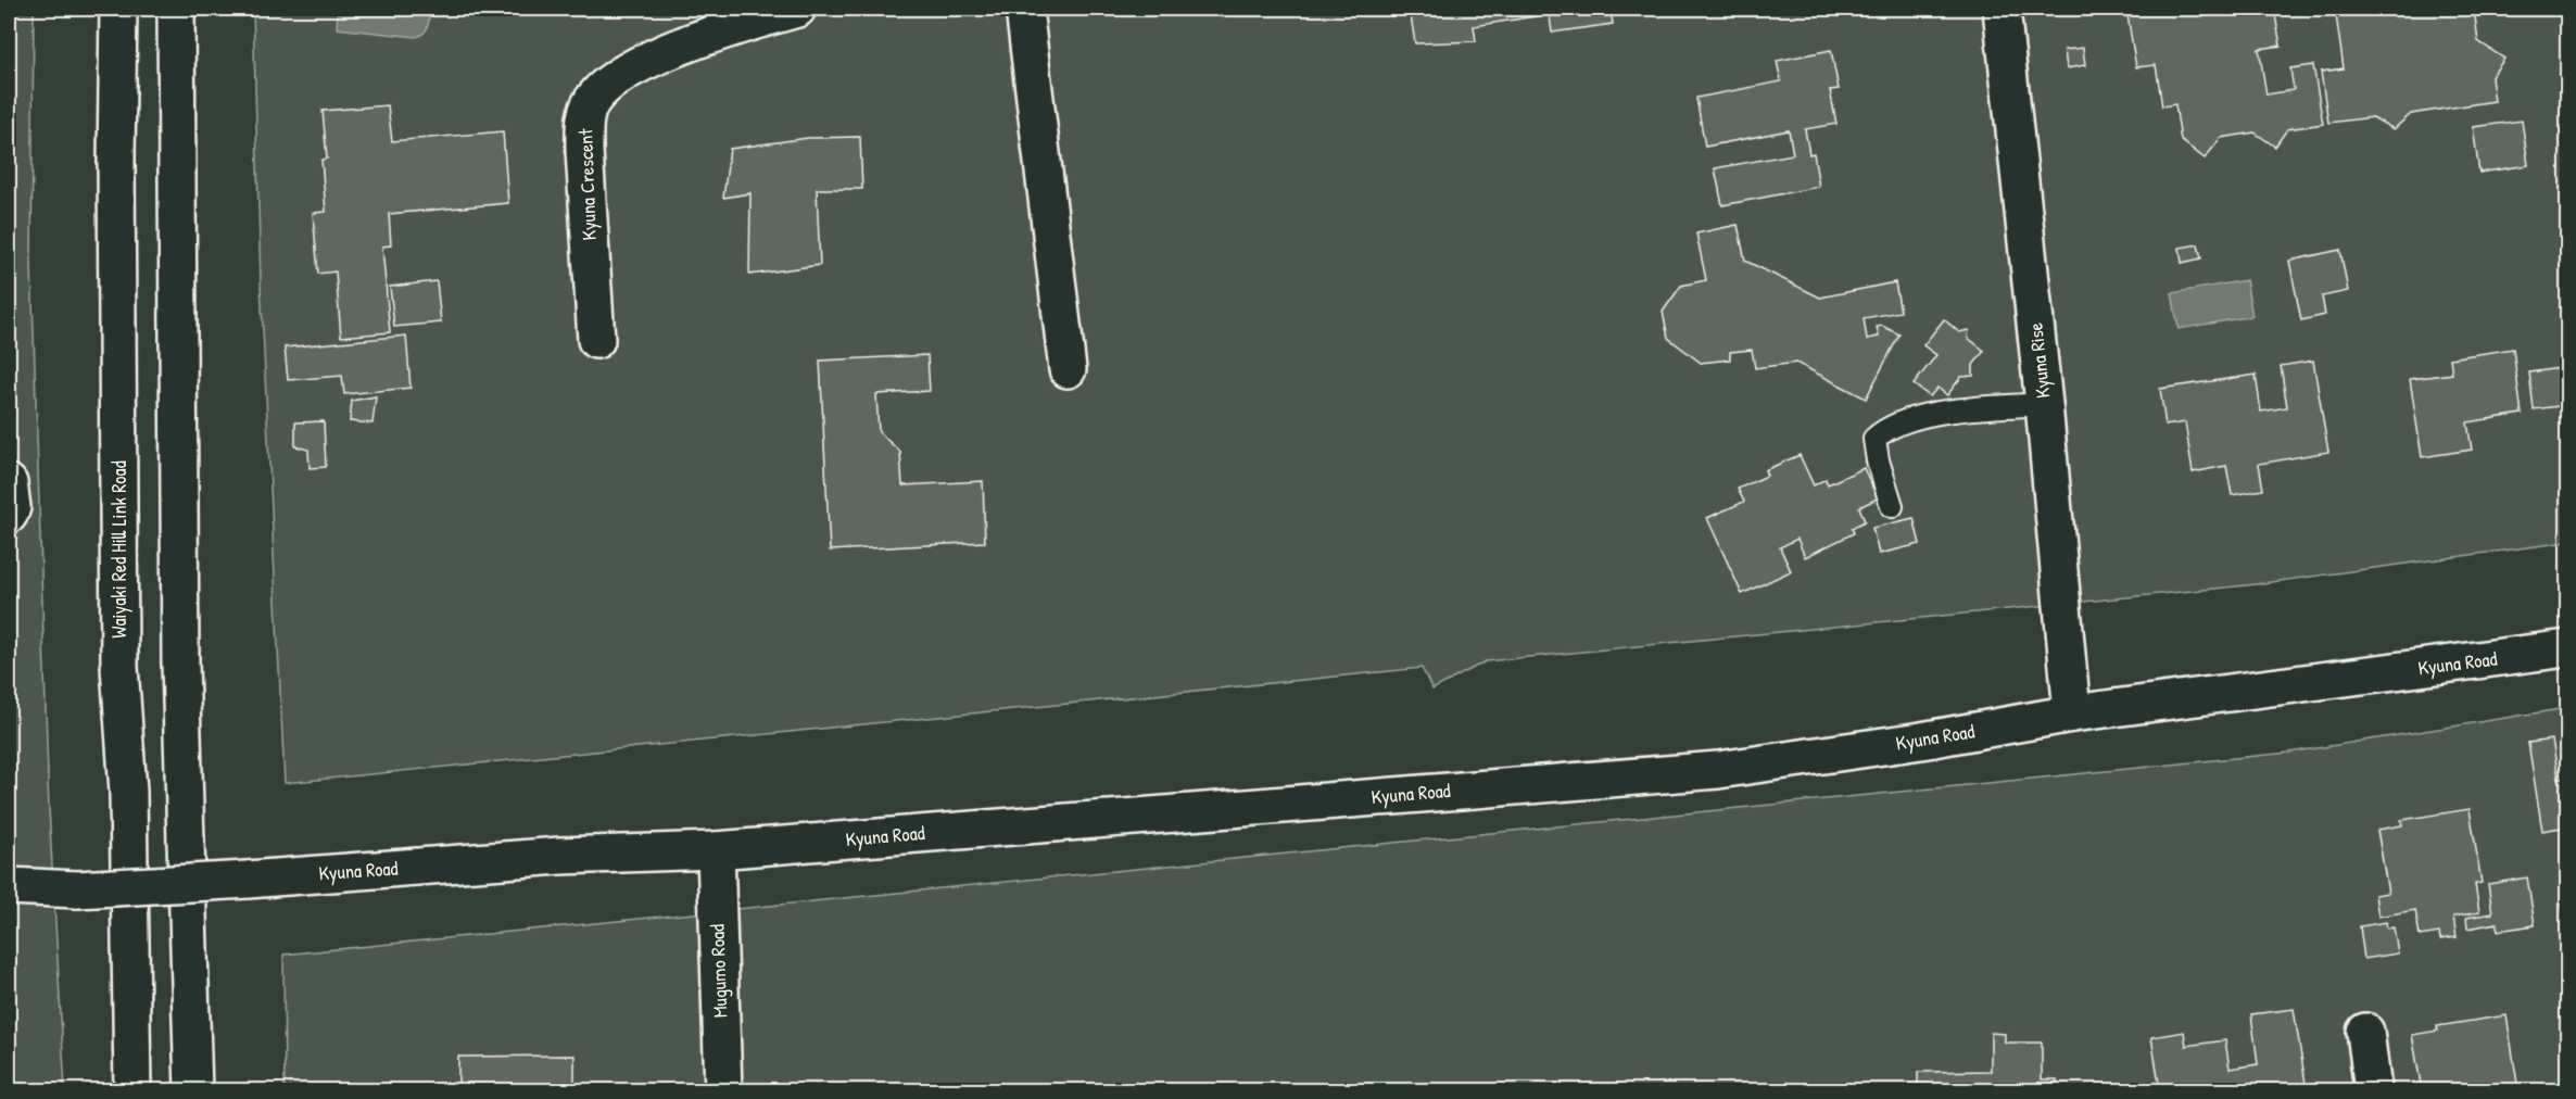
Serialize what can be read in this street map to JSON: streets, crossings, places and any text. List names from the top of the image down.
{
  "streets": {
    "main road": [
      "Kyuna Crescent",
      "Kyuna Rise",
      "Waiyaki Red Hill Link Road",
      "Kyuna Road",
      "Mugumo Road"
    ]
  },
  "crossings": [
    ["Kyuna Rise", "Kyuna Road"],
    ["Kyuna Road", "Mugumo Road"]
  ]
}
